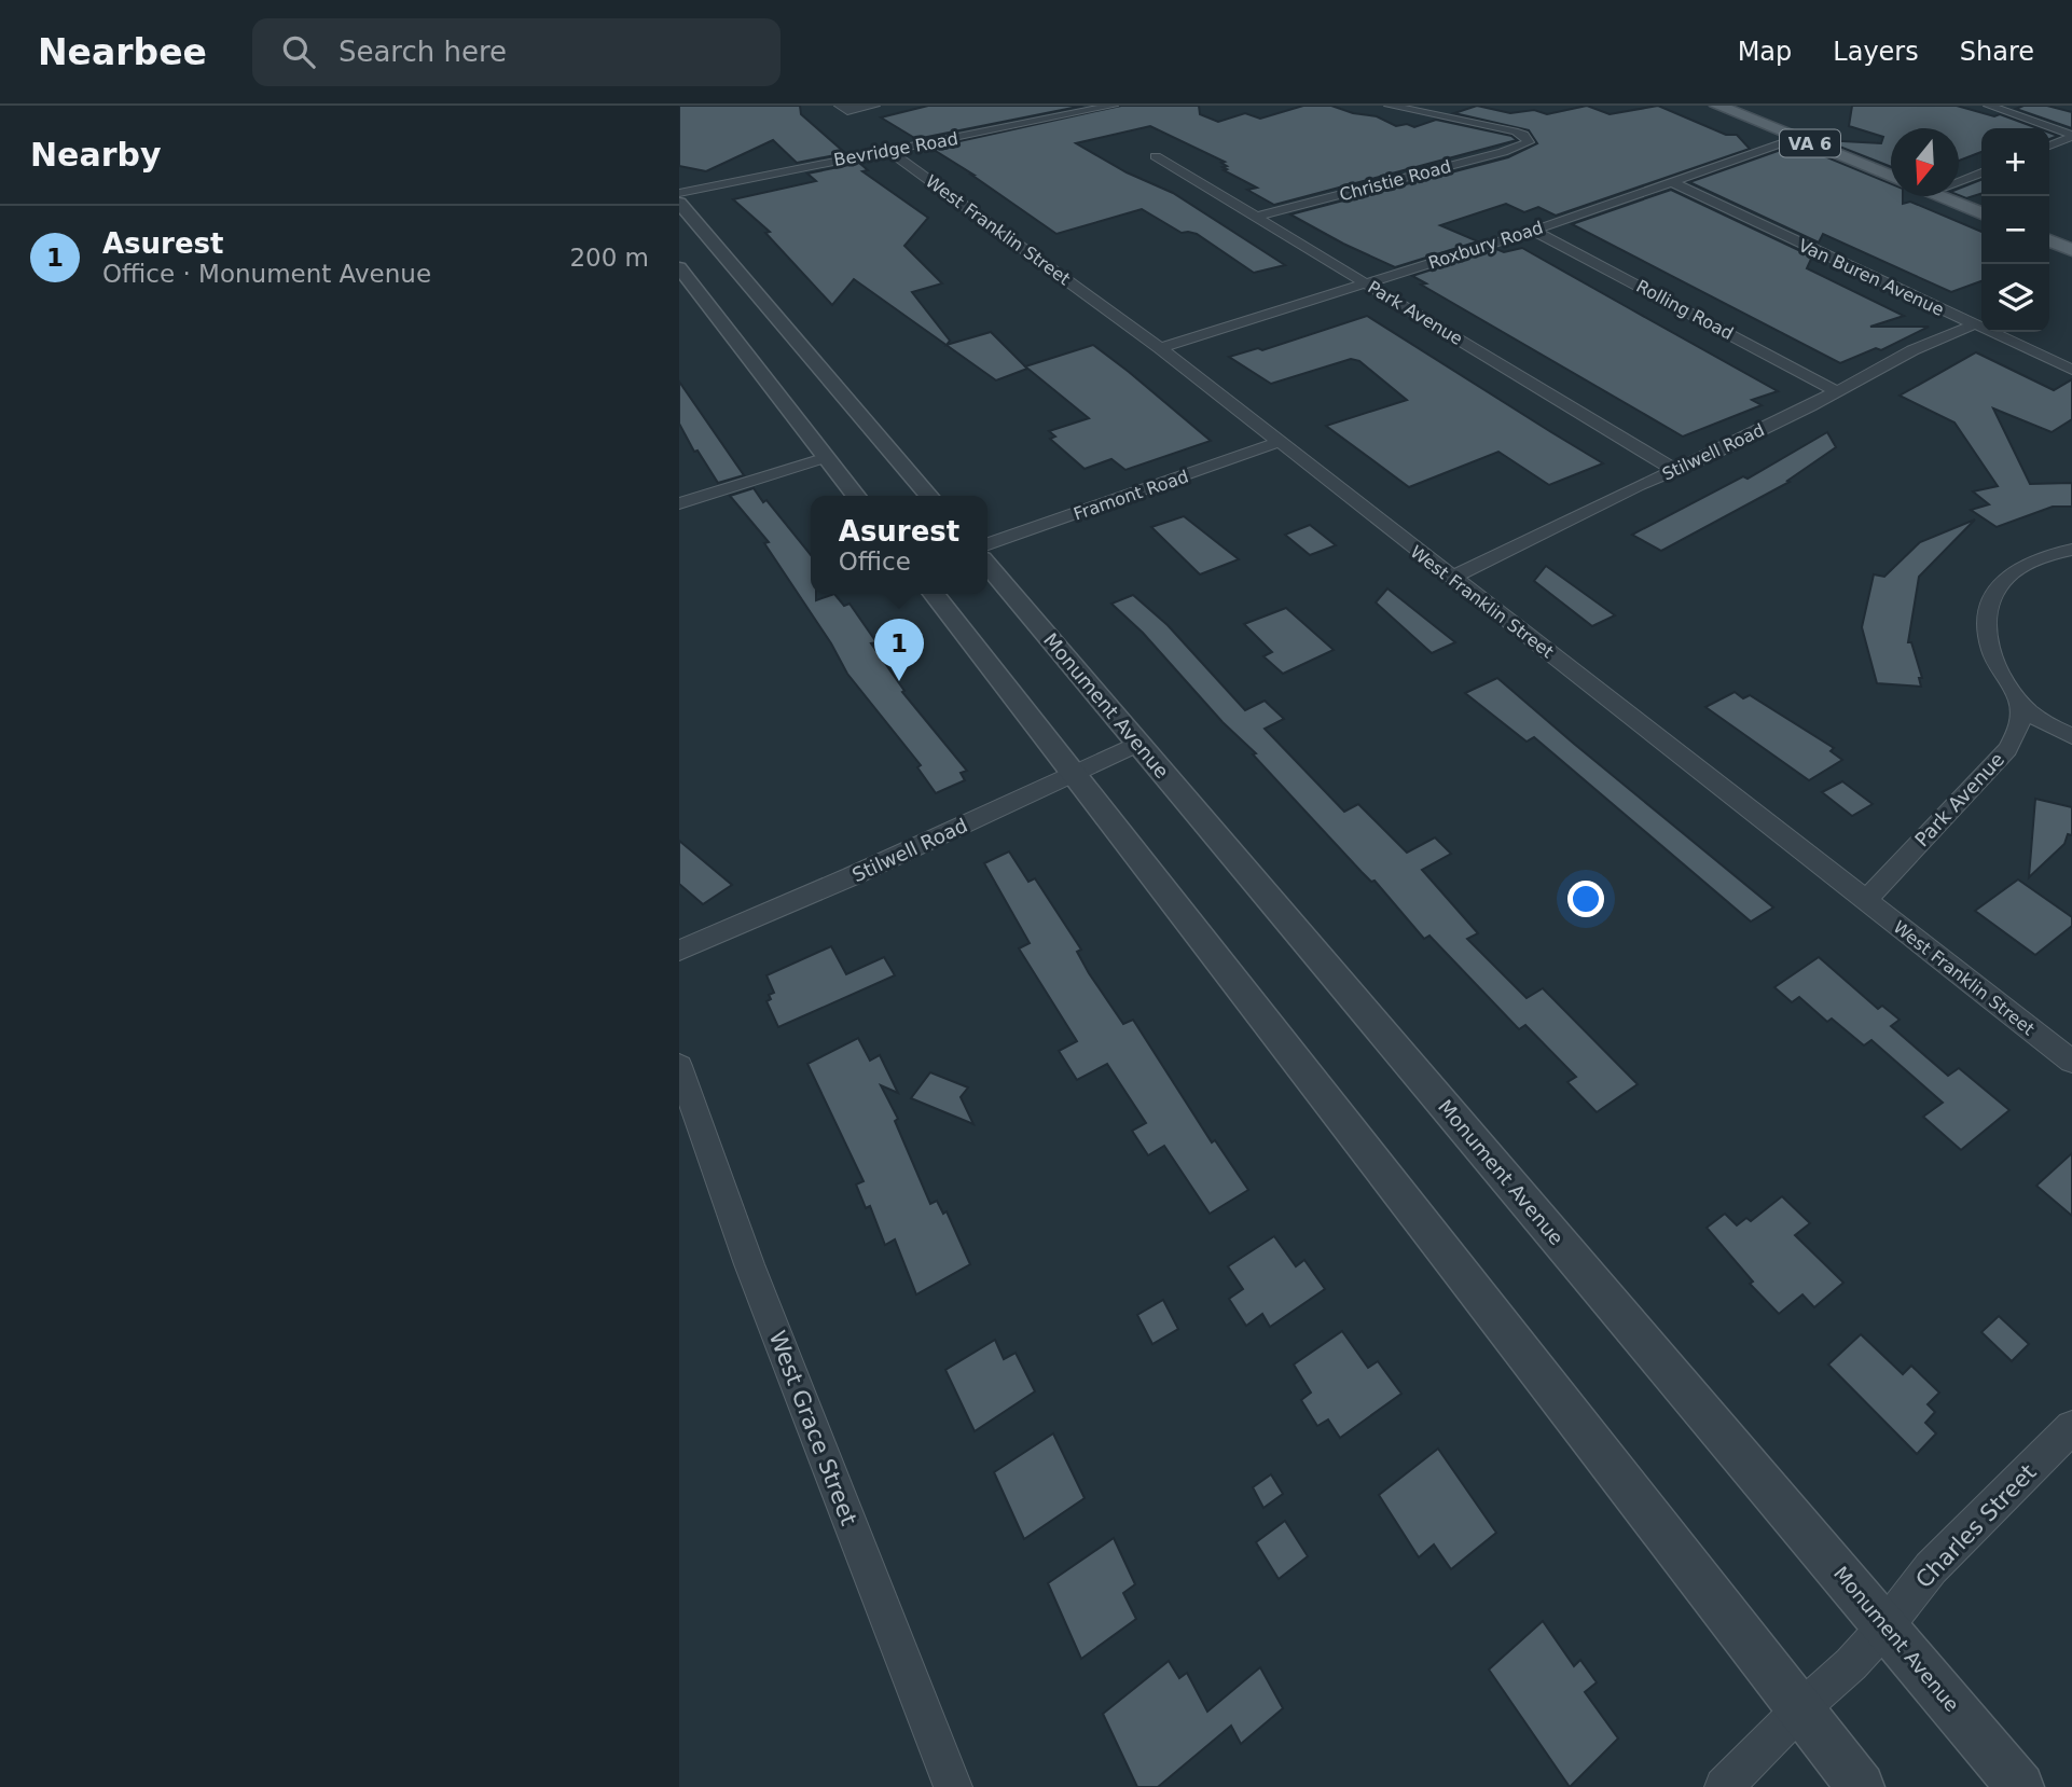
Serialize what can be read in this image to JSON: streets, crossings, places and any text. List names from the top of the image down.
{
  "streets": {
    "main road": ["VA 6"],
    "street": [
      "Bevridge Road",
      "Christie Road",
      "West Franklin Street",
      "Roxbury Road",
      "Van Buren Avenue",
      "Rolling Road",
      "Park Avenue",
      "Stilwell Road",
      "Framont Road",
      "Monument Avenue",
      "West Grace Street",
      "Charles Street"
    ]
  },
  "crossings": [
    ["VA 6", "Roxbury Road"],
    ["Bevridge Road", "West Franklin Street"],
    ["Christie Road", "Park Avenue"],
    ["West Franklin Street", "Roxbury Road"],
    ["West Franklin Street", "Park Avenue"],
    ["West Franklin Street", "Stilwell Road"],
    ["West Franklin Street", "Framont Road"],
    ["Roxbury Road", "Van Buren Avenue"],
    ["Roxbury Road", "Rolling Road"],
    ["Roxbury Road", "Park Avenue"],
    ["Van Buren Avenue", "Stilwell Road"],
    ["Rolling Road", "Stilwell Road"],
    ["Park Avenue", "Stilwell Road"],
    ["Stilwell Road", "Monument Avenue"],
    ["Monument Avenue", "Charles Street"]
  ],
  "north": "bottom",
  "page": {
    "header": "Nearbee",
    "search": "Search here",
    "nav": ["Map", "Layers", "Share"],
    "heading": "Nearby",
    "map_buttons": ["+", "−"],
    "list": [
      {
        "mark": "1",
        "name": "Asurest",
        "note": "Office · Monument Avenue",
        "value": "200 m"
      }
    ],
    "popup": ["Asurest", "Office"],
    "pins": "1"
  }
}
